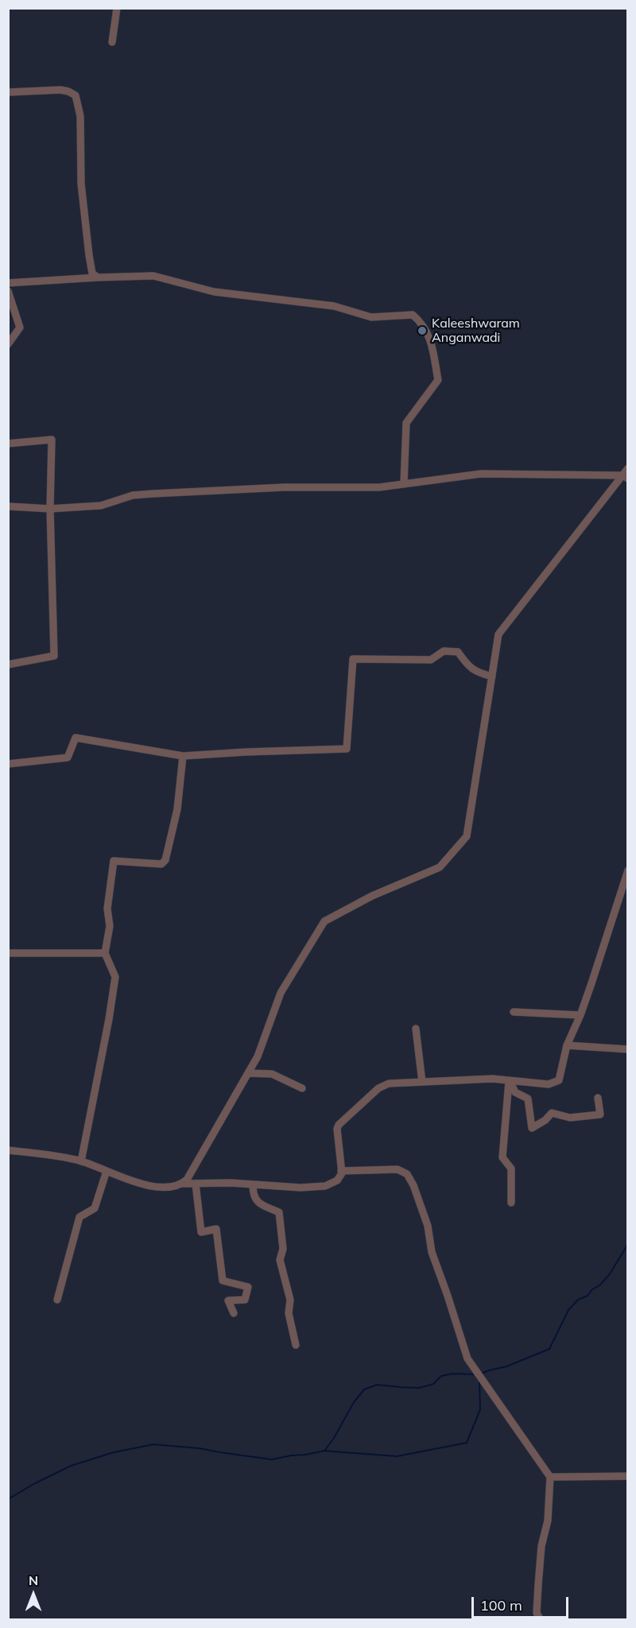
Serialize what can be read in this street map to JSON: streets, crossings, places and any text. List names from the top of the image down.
{
  "places": ["Kaleeshwaram Anganwadi"],
  "scale_bar": "100 m",
  "north": "top"
}
